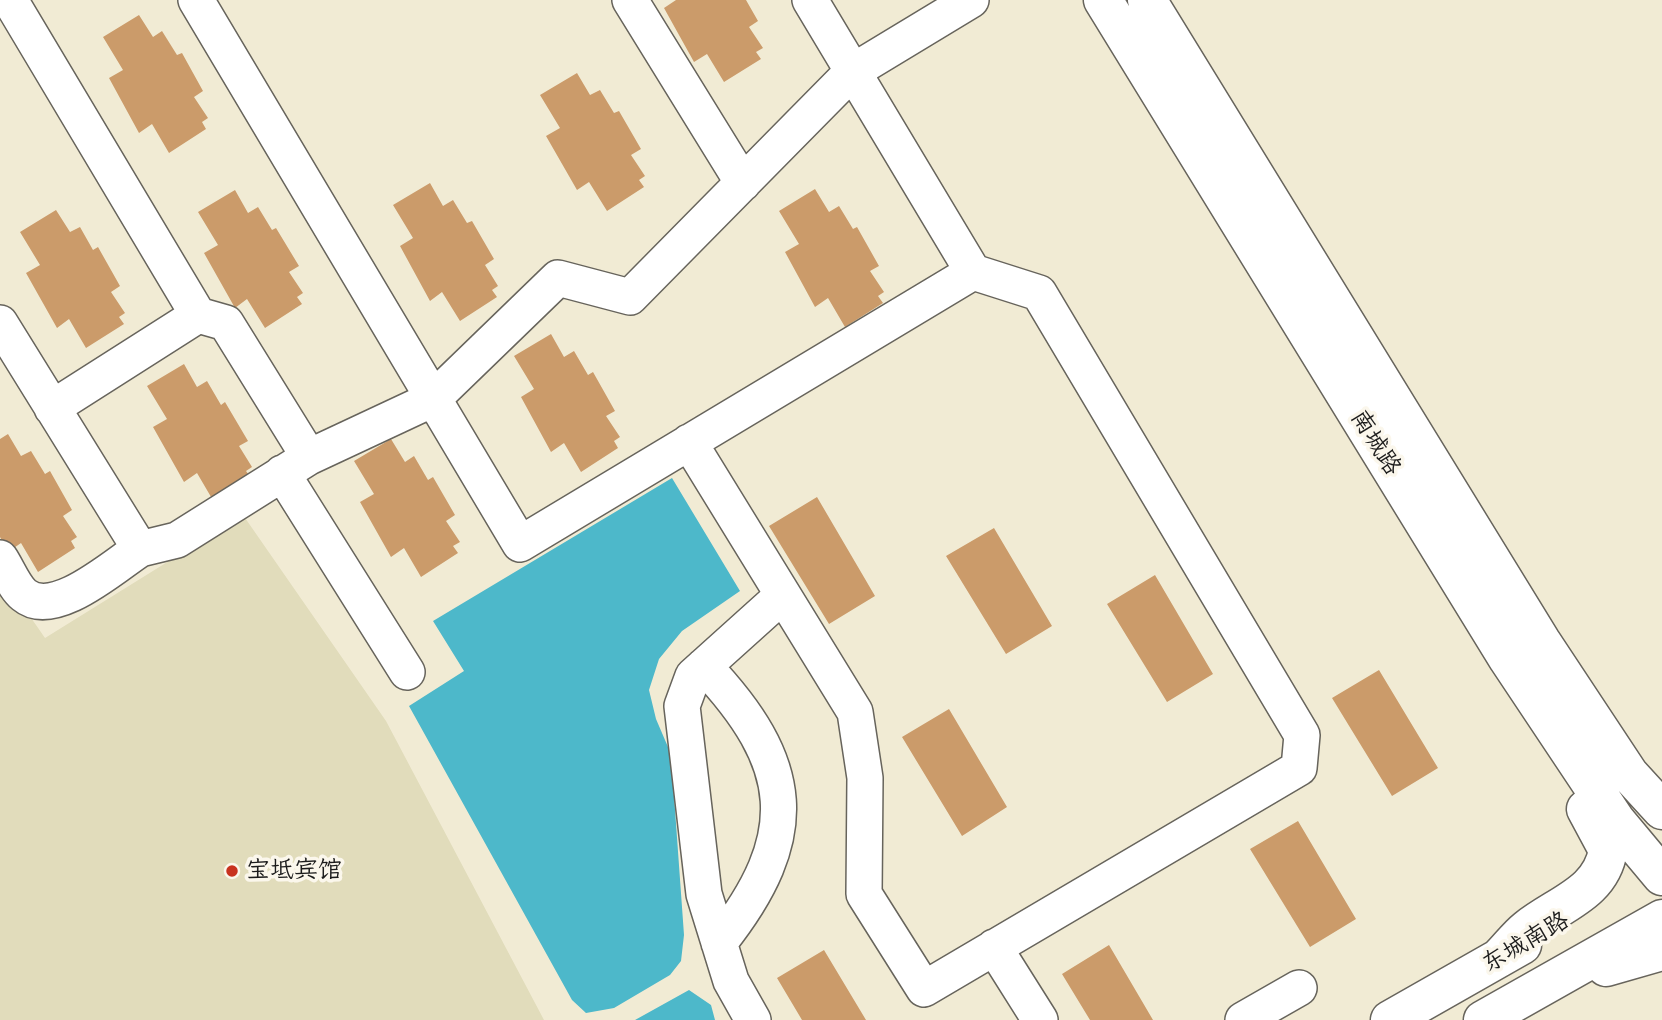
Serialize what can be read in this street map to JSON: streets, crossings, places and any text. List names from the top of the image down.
{
  "streets": {
    "main road": ["南城路", "东城南路"]
  },
  "crossings": [
    ["南城路", "东城南路"]
  ],
  "places": ["宝坻宾馆"]
}
